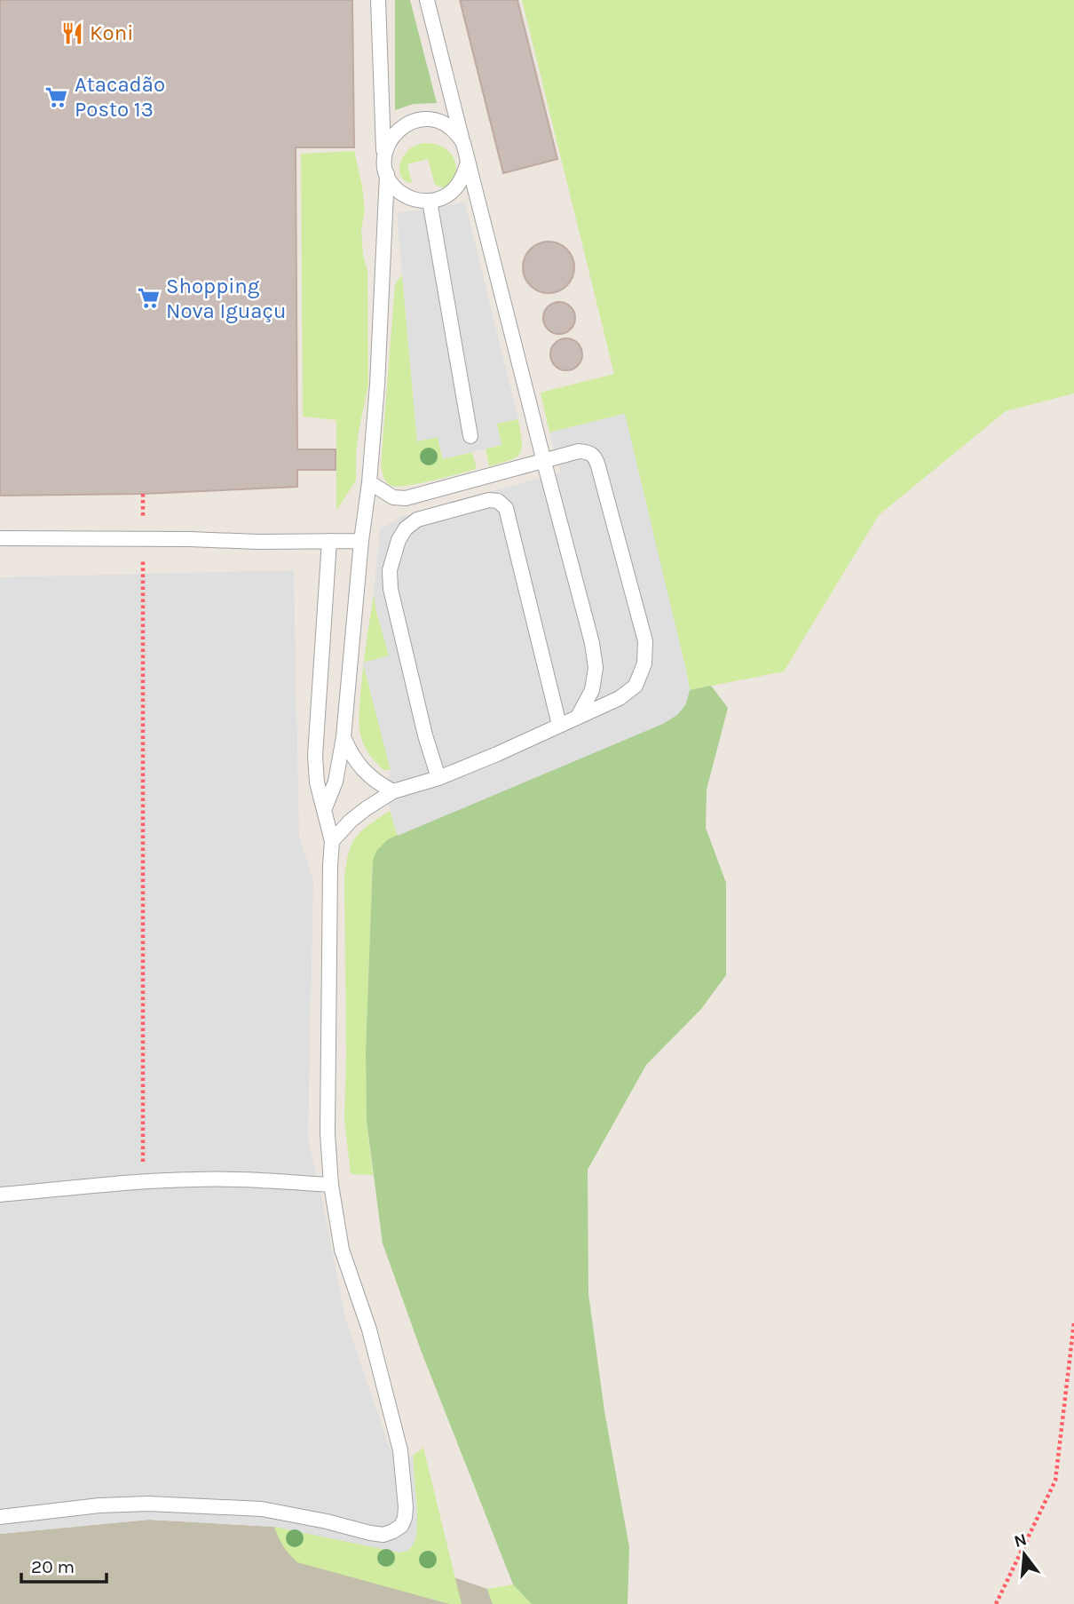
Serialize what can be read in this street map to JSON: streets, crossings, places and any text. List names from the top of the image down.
{
  "places": {
    "restaurant": ["Koni"],
    "supermarket": ["Atacadão Posto 13", "Shopping Nova Iguaçu"]
  },
  "scale_bar": "20 m",
  "north": "top"
}
